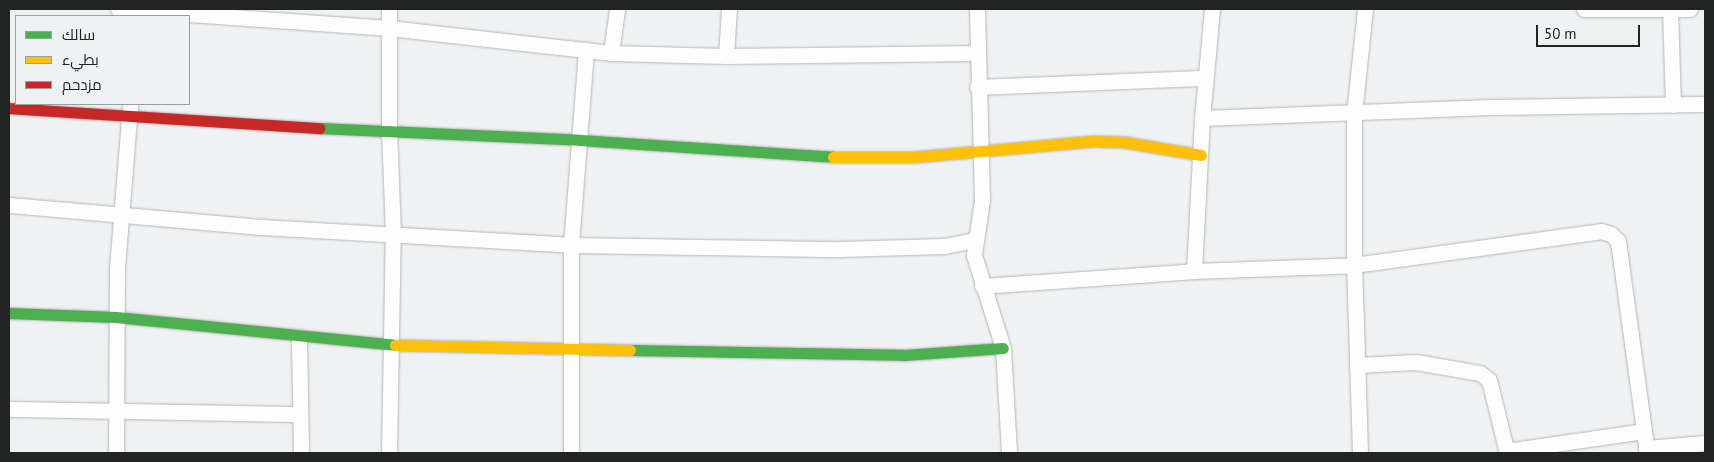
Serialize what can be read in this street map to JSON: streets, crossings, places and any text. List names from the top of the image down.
{
  "legend": ["سالك", "بطيء", "مزدحم"],
  "scale_bar": "50 m"
}
